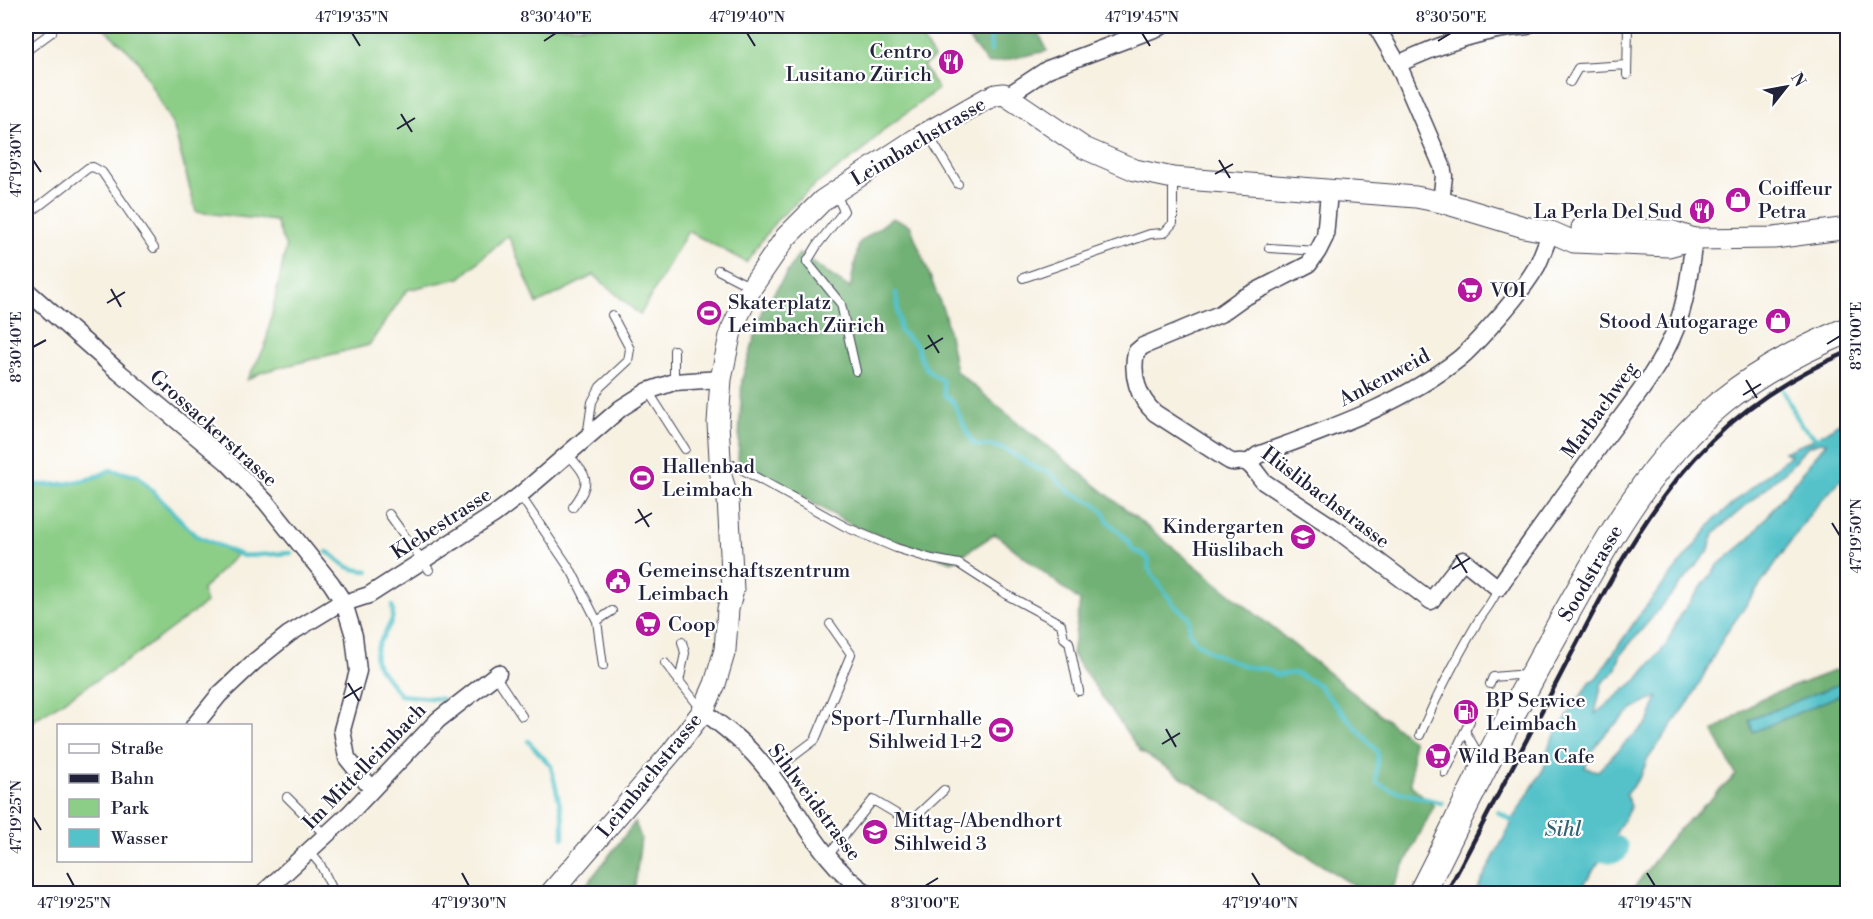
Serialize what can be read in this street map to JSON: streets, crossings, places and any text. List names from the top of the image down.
{
  "streets": {
    "main road": ["Soodstrasse"],
    "street": [
      "Leimbachstrasse",
      "Ankenweid",
      "Marbachweg",
      "Grossackerstrasse",
      "Hüslibachstrasse",
      "Klebestrasse",
      "Im Mittelleimbach",
      "Sihlweidstrasse"
    ]
  },
  "crossings": [
    ["Leimbachstrasse", "Ankenweid"],
    ["Leimbachstrasse", "Marbachweg"],
    ["Leimbachstrasse", "Klebestrasse"],
    ["Leimbachstrasse", "Sihlweidstrasse"],
    ["Ankenweid", "Hüslibachstrasse"],
    ["Marbachweg", "Hüslibachstrasse"],
    ["Grossackerstrasse", "Klebestrasse"],
    ["Grossackerstrasse", "Im Mittelleimbach"]
  ],
  "water": ["Sihl"],
  "places": {
    "restaurant": ["Centro Lusitano Zürich", "La Perla Del Sud"],
    "shop": ["Coiffeur Petra", "Stood Autogarage"],
    "supermarket": ["VOI", "Coop", "Wild Bean Cafe"],
    "sports": ["Skaterplatz Leimbach Zürich", "Hallenbad Leimbach", "Sport-/Turnhalle Sihlweid 1+2"],
    "school or university": ["Kindergarten Hüslibach", "Mittag-/Abendhort Sihlweid 3"],
    "public building": ["Gemeinschaftszentrum Leimbach"],
    "fuel station": ["BP Service Leimbach"]
  },
  "legend": [
    "Straße",
    "Bahn",
    "Park",
    "Wasser"
  ],
  "north": "top right",
  "coordinates": [
    "47°19'35\"N",
    "8°30'40\"E",
    "47°19'40\"N",
    "47°19'45\"N",
    "8°30'50\"E",
    "47°19'30\"N",
    "8°31'00\"E",
    "47°19'50\"N",
    "47°19'25\"N"
  ]
}
